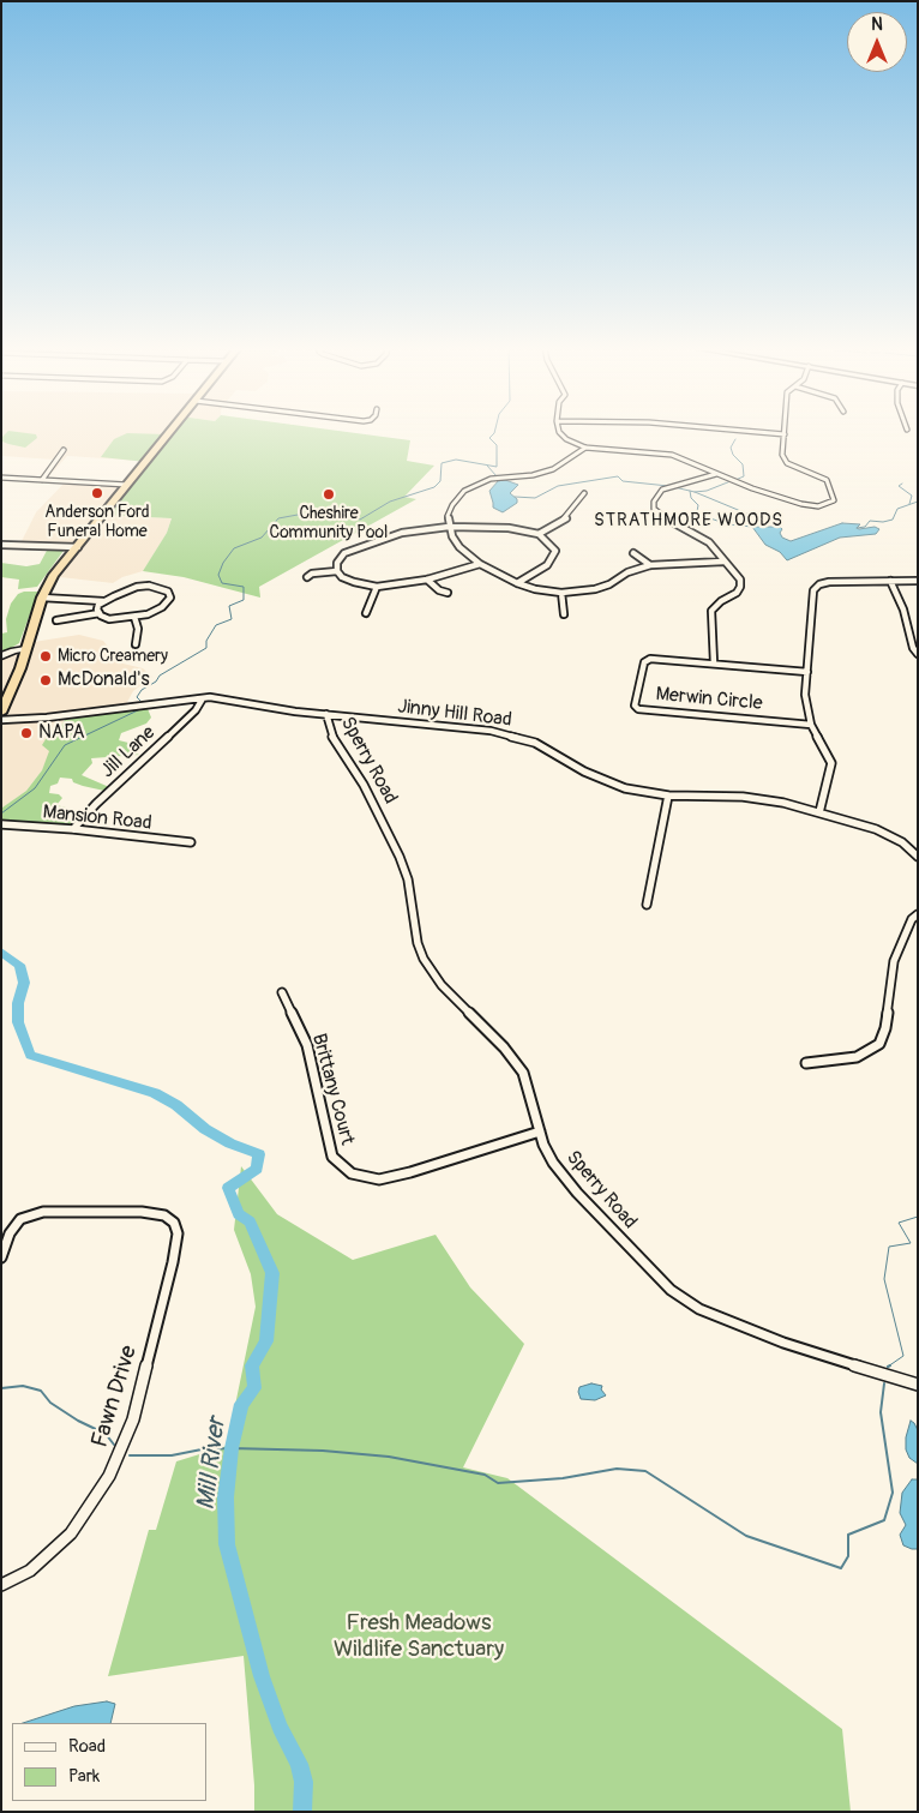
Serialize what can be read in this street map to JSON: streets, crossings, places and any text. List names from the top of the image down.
{
  "streets": {
    "street": [
      "Merwin Circle",
      "Jinny Hill Road",
      "Jill Lane",
      "Sperry Road",
      "Mansion Road",
      "Brittany Court",
      "Fawn Drive"
    ]
  },
  "crossings": [
    ["Jinny Hill Road", "Jill Lane"],
    ["Jinny Hill Road", "Sperry Road"],
    ["Jill Lane", "Mansion Road"],
    ["Sperry Road", "Brittany Court"]
  ],
  "districts": ["STRATHMORE WOODS"],
  "water": ["Mill River"],
  "parks": ["Fresh Meadows Wildlife Sanctuary"],
  "places": [
    "Anderson Ford Funeral Home",
    "Cheshire Community Pool",
    "Micro Creamery",
    "McDonald's",
    "NAPA"
  ],
  "legend": ["Road", "Park"],
  "north": "top"
}
